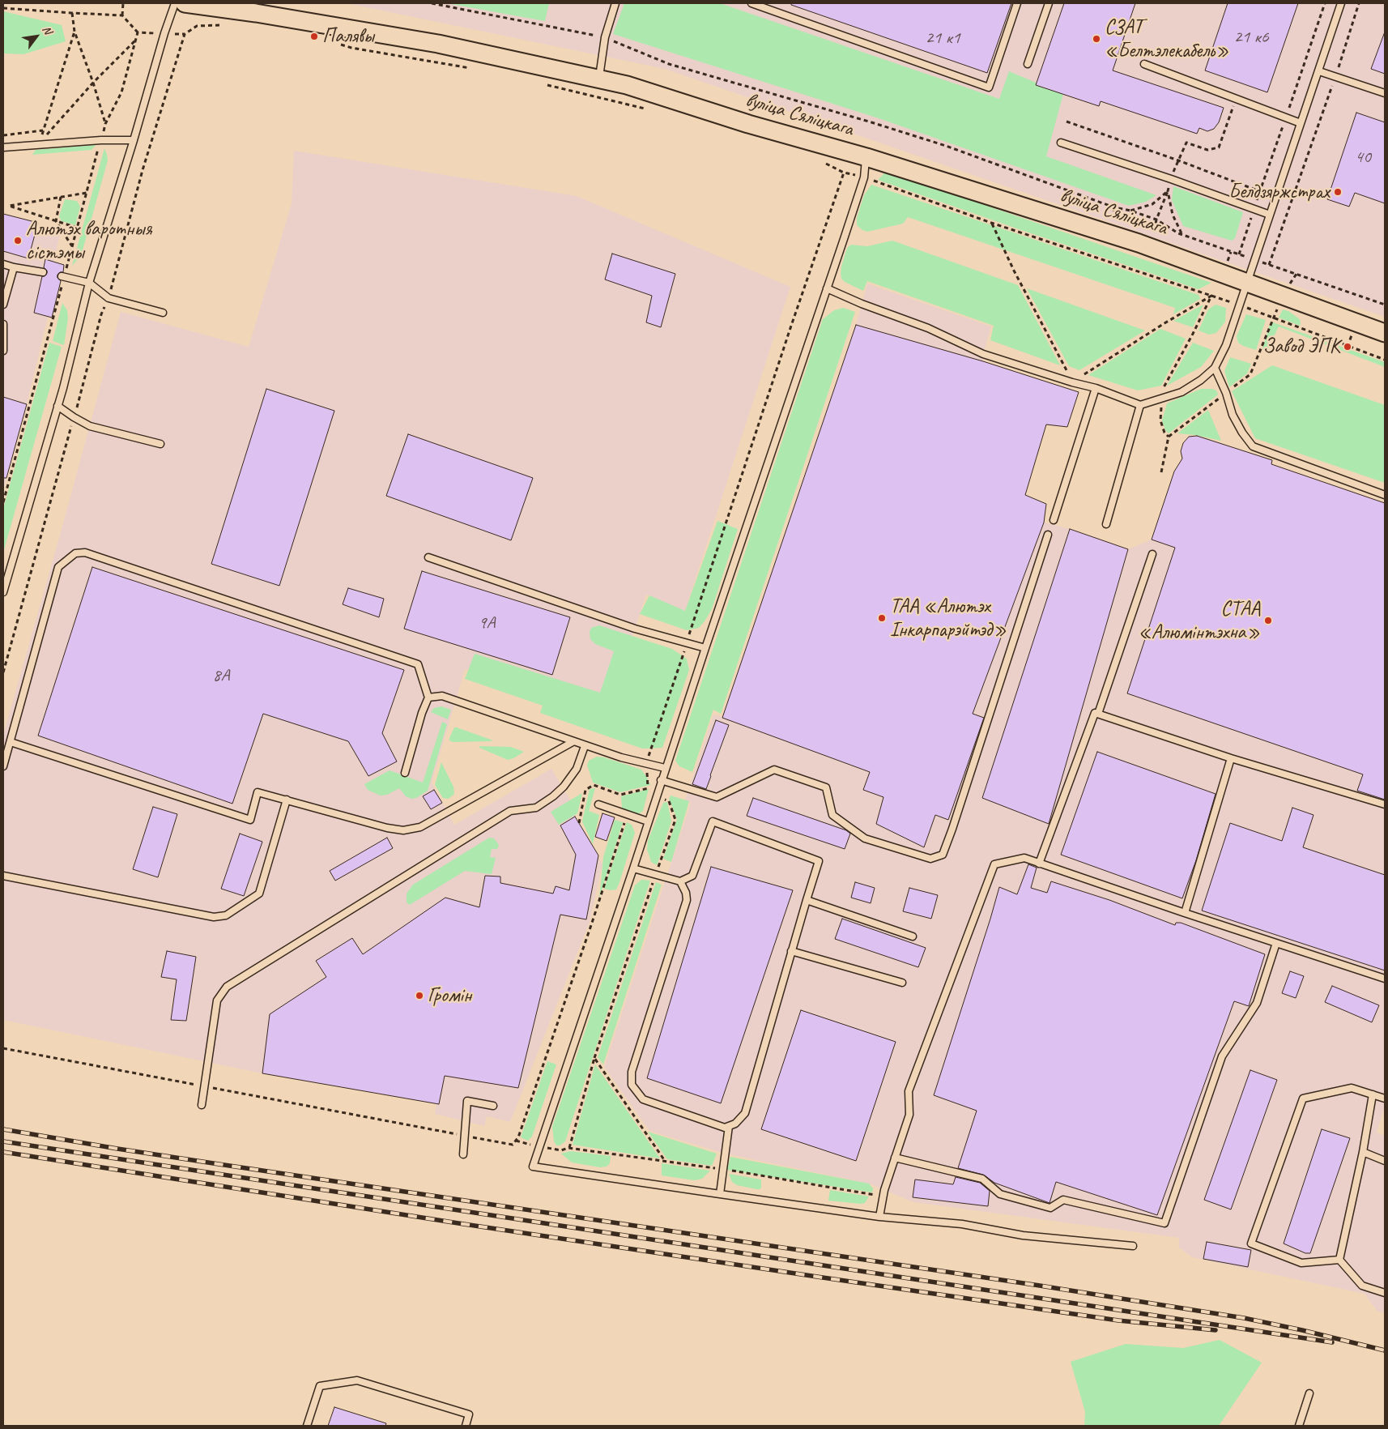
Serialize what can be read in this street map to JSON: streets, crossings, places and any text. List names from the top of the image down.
{
  "streets": {
    "main road": ["вуліца Сяліцкага"]
  },
  "places": [
    "Палявы",
    "СЗАТ «Белтэлекабель»",
    "Белдзяржстрах",
    "Алютэх варотныя сістэмы",
    "Завод ЭПК",
    "ТАА «Алютэх Інкарпарэйтэд»",
    "СТАА «Алюмінтэхна»",
    "Громін"
  ],
  "house_numbers": [
    "21 к6",
    "21 к1",
    "40",
    "9А",
    "8А"
  ],
  "north": "top right"
}
